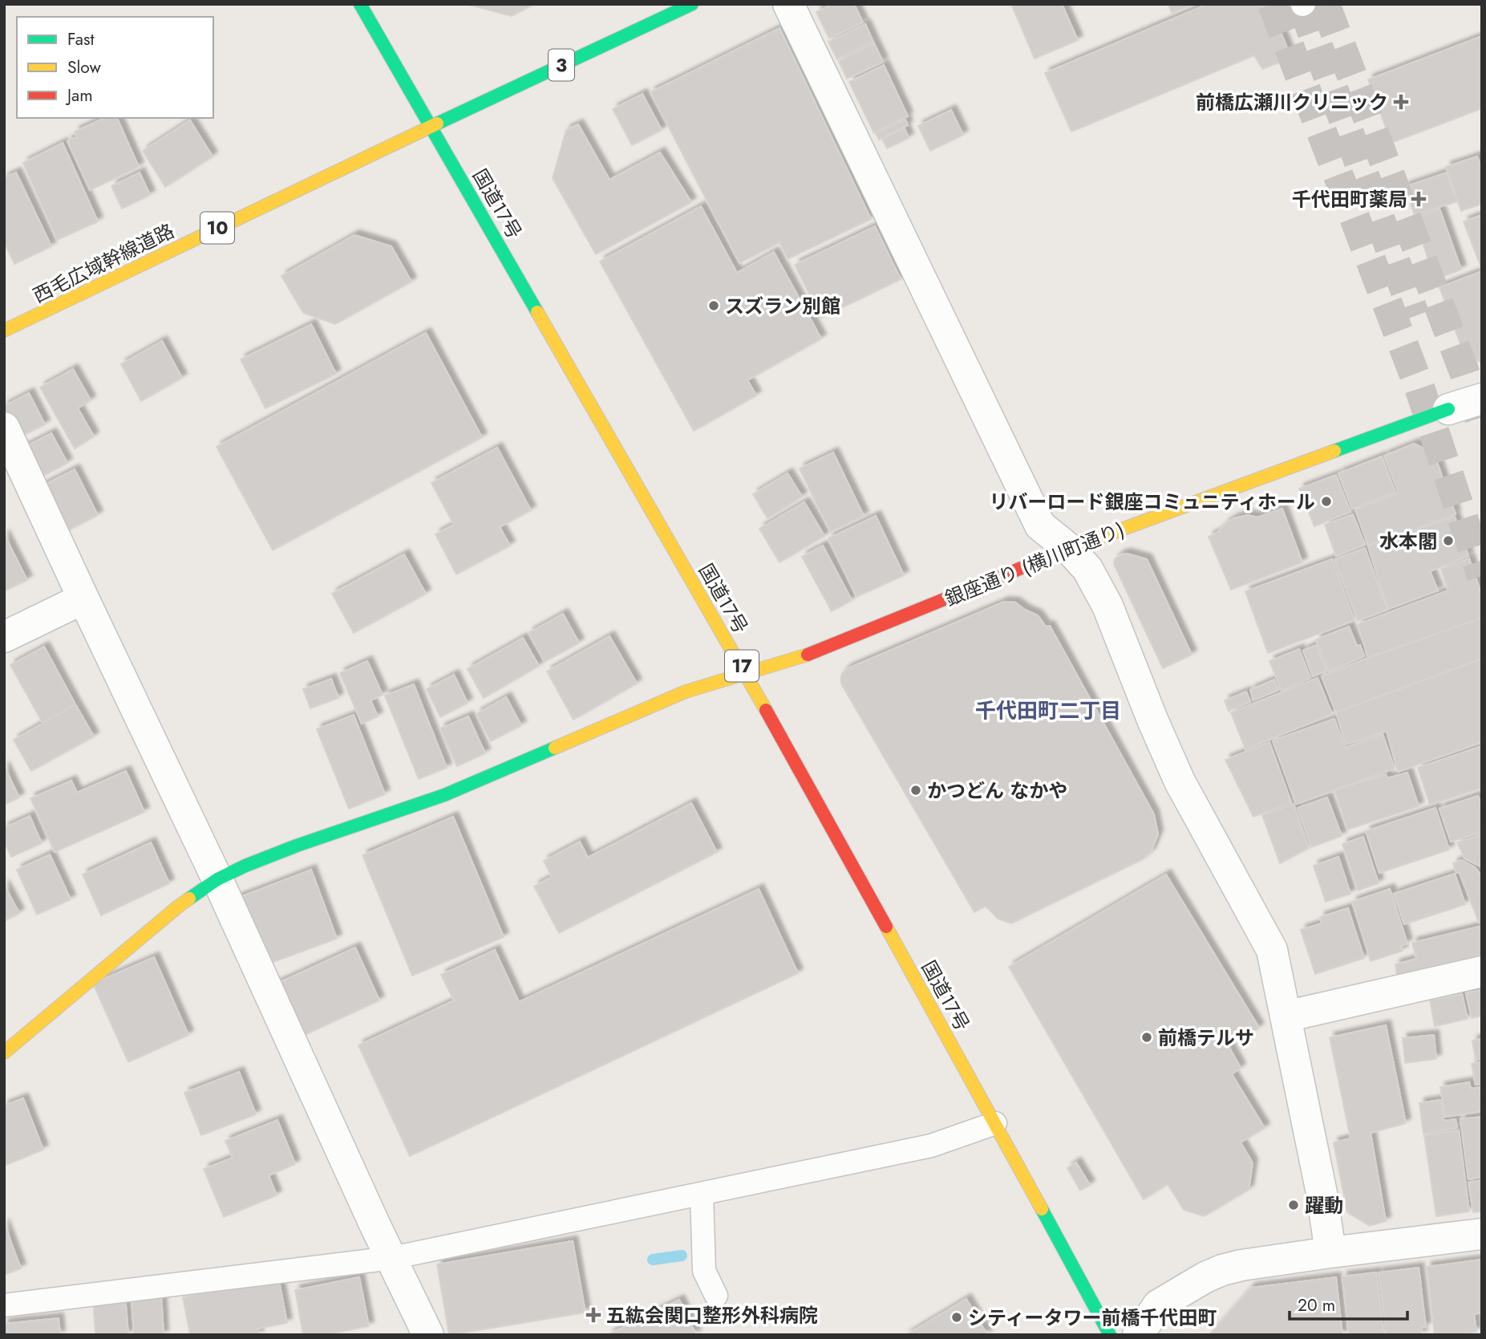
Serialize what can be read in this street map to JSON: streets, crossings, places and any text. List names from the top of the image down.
{
  "streets": {
    "main road": [
      "3",
      "国道17号",
      "10",
      "西毛広域幹線道路",
      "銀座通り (横川町通り)",
      "17"
    ]
  },
  "crossings": [
    ["3", "国道17号"],
    ["3", "西毛広域幹線道路"],
    ["国道17号", "西毛広域幹線道路"],
    ["国道17号", "銀座通り (横川町通り)"]
  ],
  "districts": ["千代田町二丁目"],
  "places": {
    "health": ["前橋広瀬川クリニック", "千代田町薬局", "五紘会関口整形外科病院"],
    "other": [
      "スズラン別館",
      "リバーロード銀座コミュニティホール",
      "水本閣",
      "かつどん なかや",
      "前橋テルサ",
      "躍動",
      "シティータワー前橋千代田町"
    ]
  },
  "legend": ["Fast", "Slow", "Jam"],
  "scale_bar": "20 m"
}
